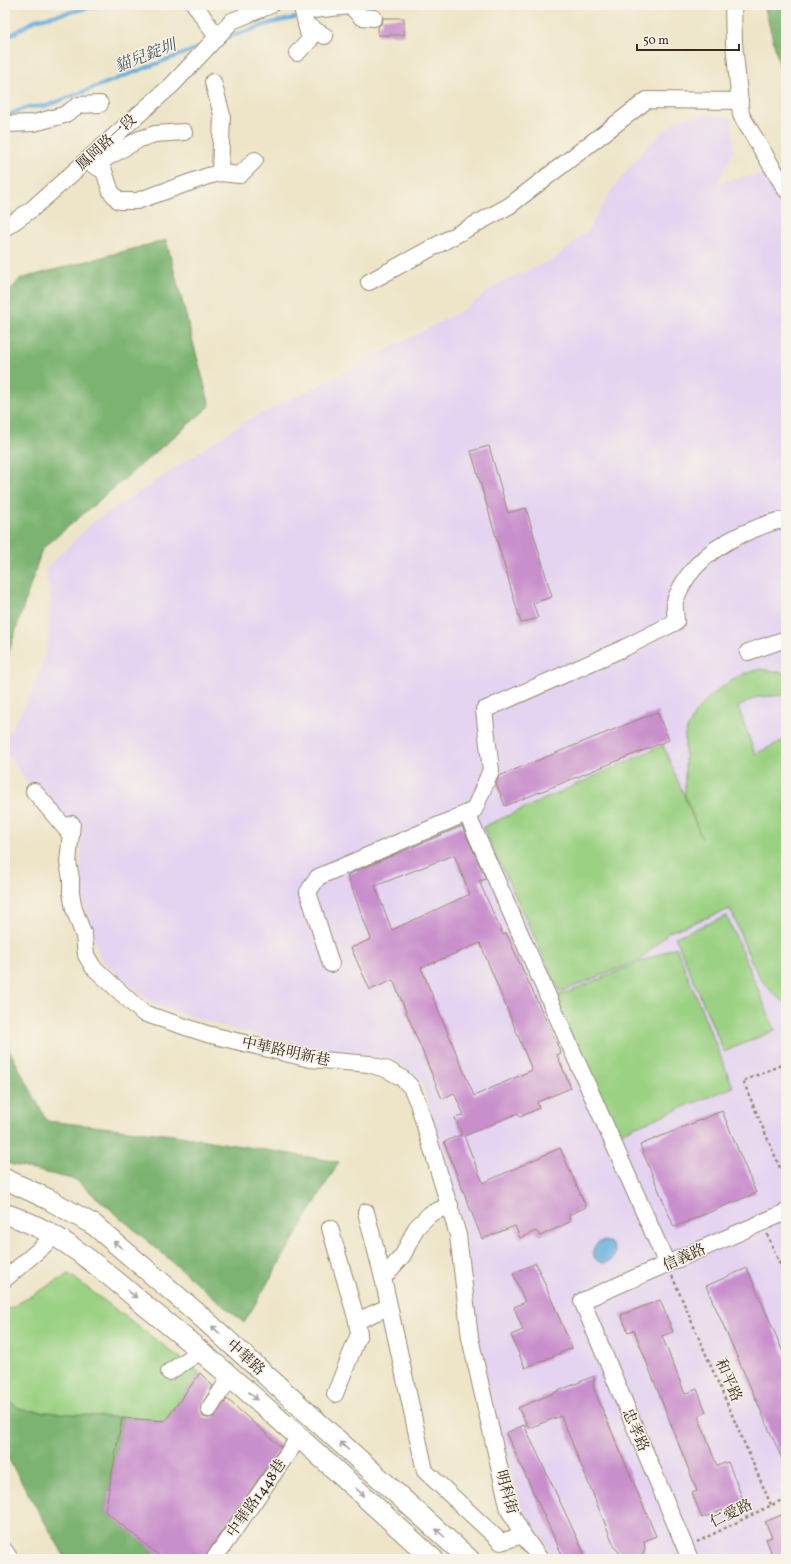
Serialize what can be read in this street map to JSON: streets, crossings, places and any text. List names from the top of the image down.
{
  "streets": {
    "main road": ["中華路"],
    "street": [
      "鳳岡路一段",
      "中華路明新巷",
      "信義路",
      "忠孝路",
      "明科街",
      "中華路1448巷"
    ],
    "path": ["和平路", "仁愛路"]
  },
  "crossings": [
    ["中華路明新巷", "明科街"],
    ["信義路", "和平路"],
    ["信義路", "忠孝路"],
    ["中華路", "中華路1448巷"],
    ["和平路", "仁愛路"],
    ["忠孝路", "仁愛路"]
  ],
  "water": ["貓兒錠圳"],
  "scale_bar": "50 m"
}
